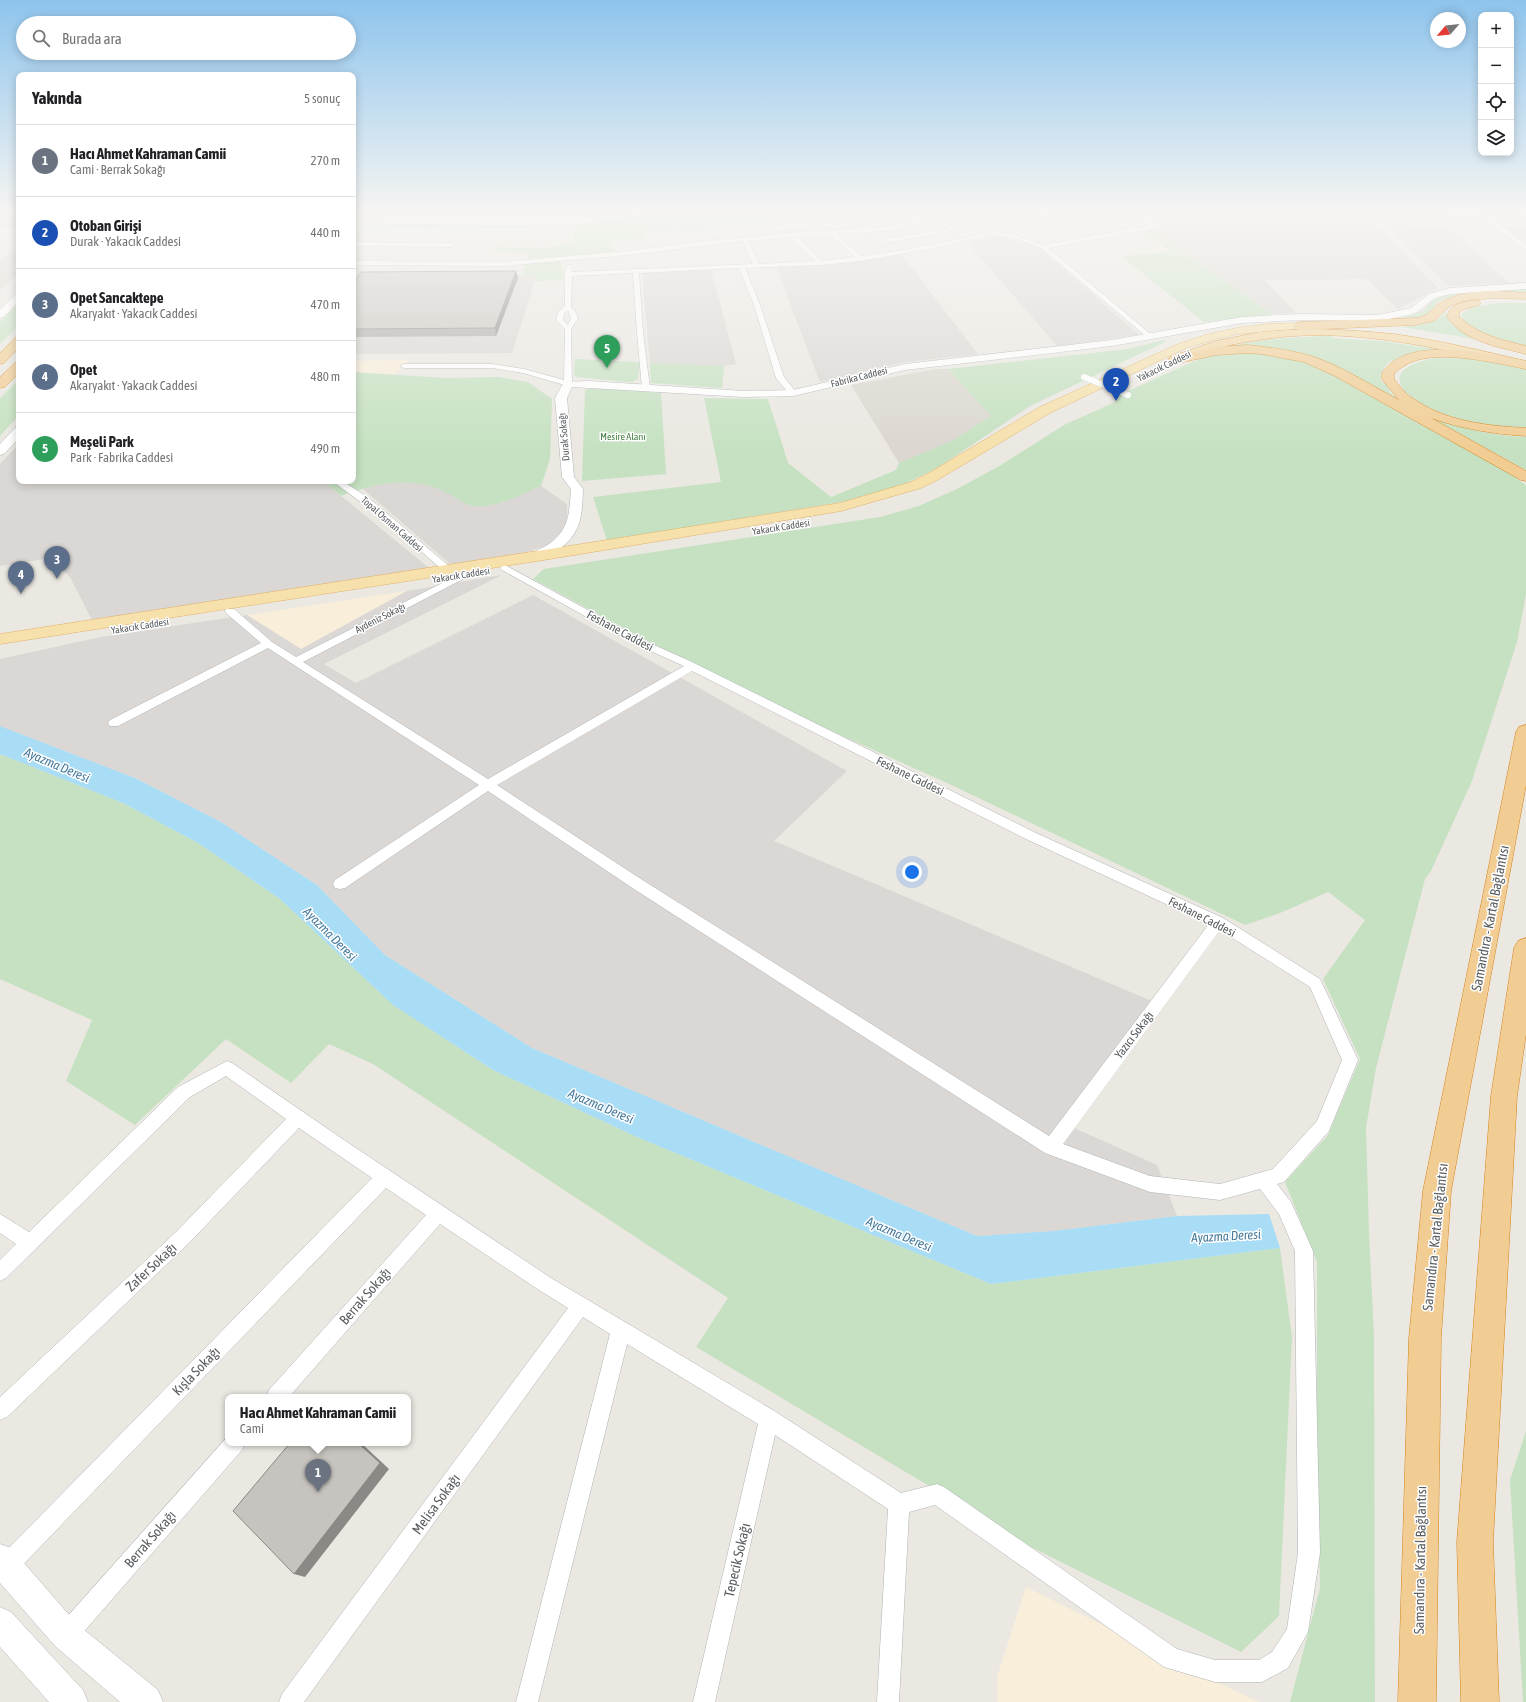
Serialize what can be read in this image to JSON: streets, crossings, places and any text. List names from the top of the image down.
{
  "streets": {
    "highway": ["Yakacık Caddesi", "Samandıra - Kartal Bağlantısı"],
    "main road": ["Fabrika Caddesi", "Durak Sokağı"],
    "street": [
      "Topal Osman Caddesi",
      "Aydeniz Sokağı",
      "Feshane Caddesi",
      "Yazıcı Sokağı",
      "Zafer Sokağı",
      "Berrak Sokağı",
      "Kışla Sokağı",
      "Melisa Sokağı",
      "Tepecik Sokağı"
    ]
  },
  "crossings": [
    ["Yakacık Caddesi", "Durak Sokağı"],
    ["Yakacık Caddesi", "Topal Osman Caddesi"],
    ["Yakacık Caddesi", "Aydeniz Sokağı"],
    ["Yakacık Caddesi", "Feshane Caddesi"],
    ["Fabrika Caddesi", "Durak Sokağı"],
    ["Feshane Caddesi", "Yazıcı Sokağı"]
  ],
  "water": ["Ayazma Deresi"],
  "parks": ["Mesire Alanı"],
  "north": "bottom left",
  "page": {
    "map_buttons": ["+", "−"],
    "search": "Burada ara",
    "heading": ["Yakında", "5 sonuç"],
    "list": [
      {
        "mark": "1",
        "name": "Hacı Ahmet Kahraman Camii",
        "note": "Cami · Berrak Sokağı",
        "value": "270 m"
      },
      {
        "mark": "2",
        "name": "Otoban Girişi",
        "note": "Durak · Yakacık Caddesi",
        "value": "440 m"
      },
      {
        "mark": "3",
        "name": "Opet Sancaktepe",
        "note": "Akaryakıt · Yakacık Caddesi",
        "value": "470 m"
      },
      {
        "mark": "4",
        "name": "Opet",
        "note": "Akaryakıt · Yakacık Caddesi",
        "value": "480 m"
      },
      {
        "mark": "5",
        "name": "Meşeli Park",
        "note": "Park · Fabrika Caddesi",
        "value": "490 m"
      }
    ],
    "pins": [
      "5",
      "2",
      "3",
      "4",
      "1"
    ],
    "popup": ["Hacı Ahmet Kahraman Camii", "Cami"]
  }
}
